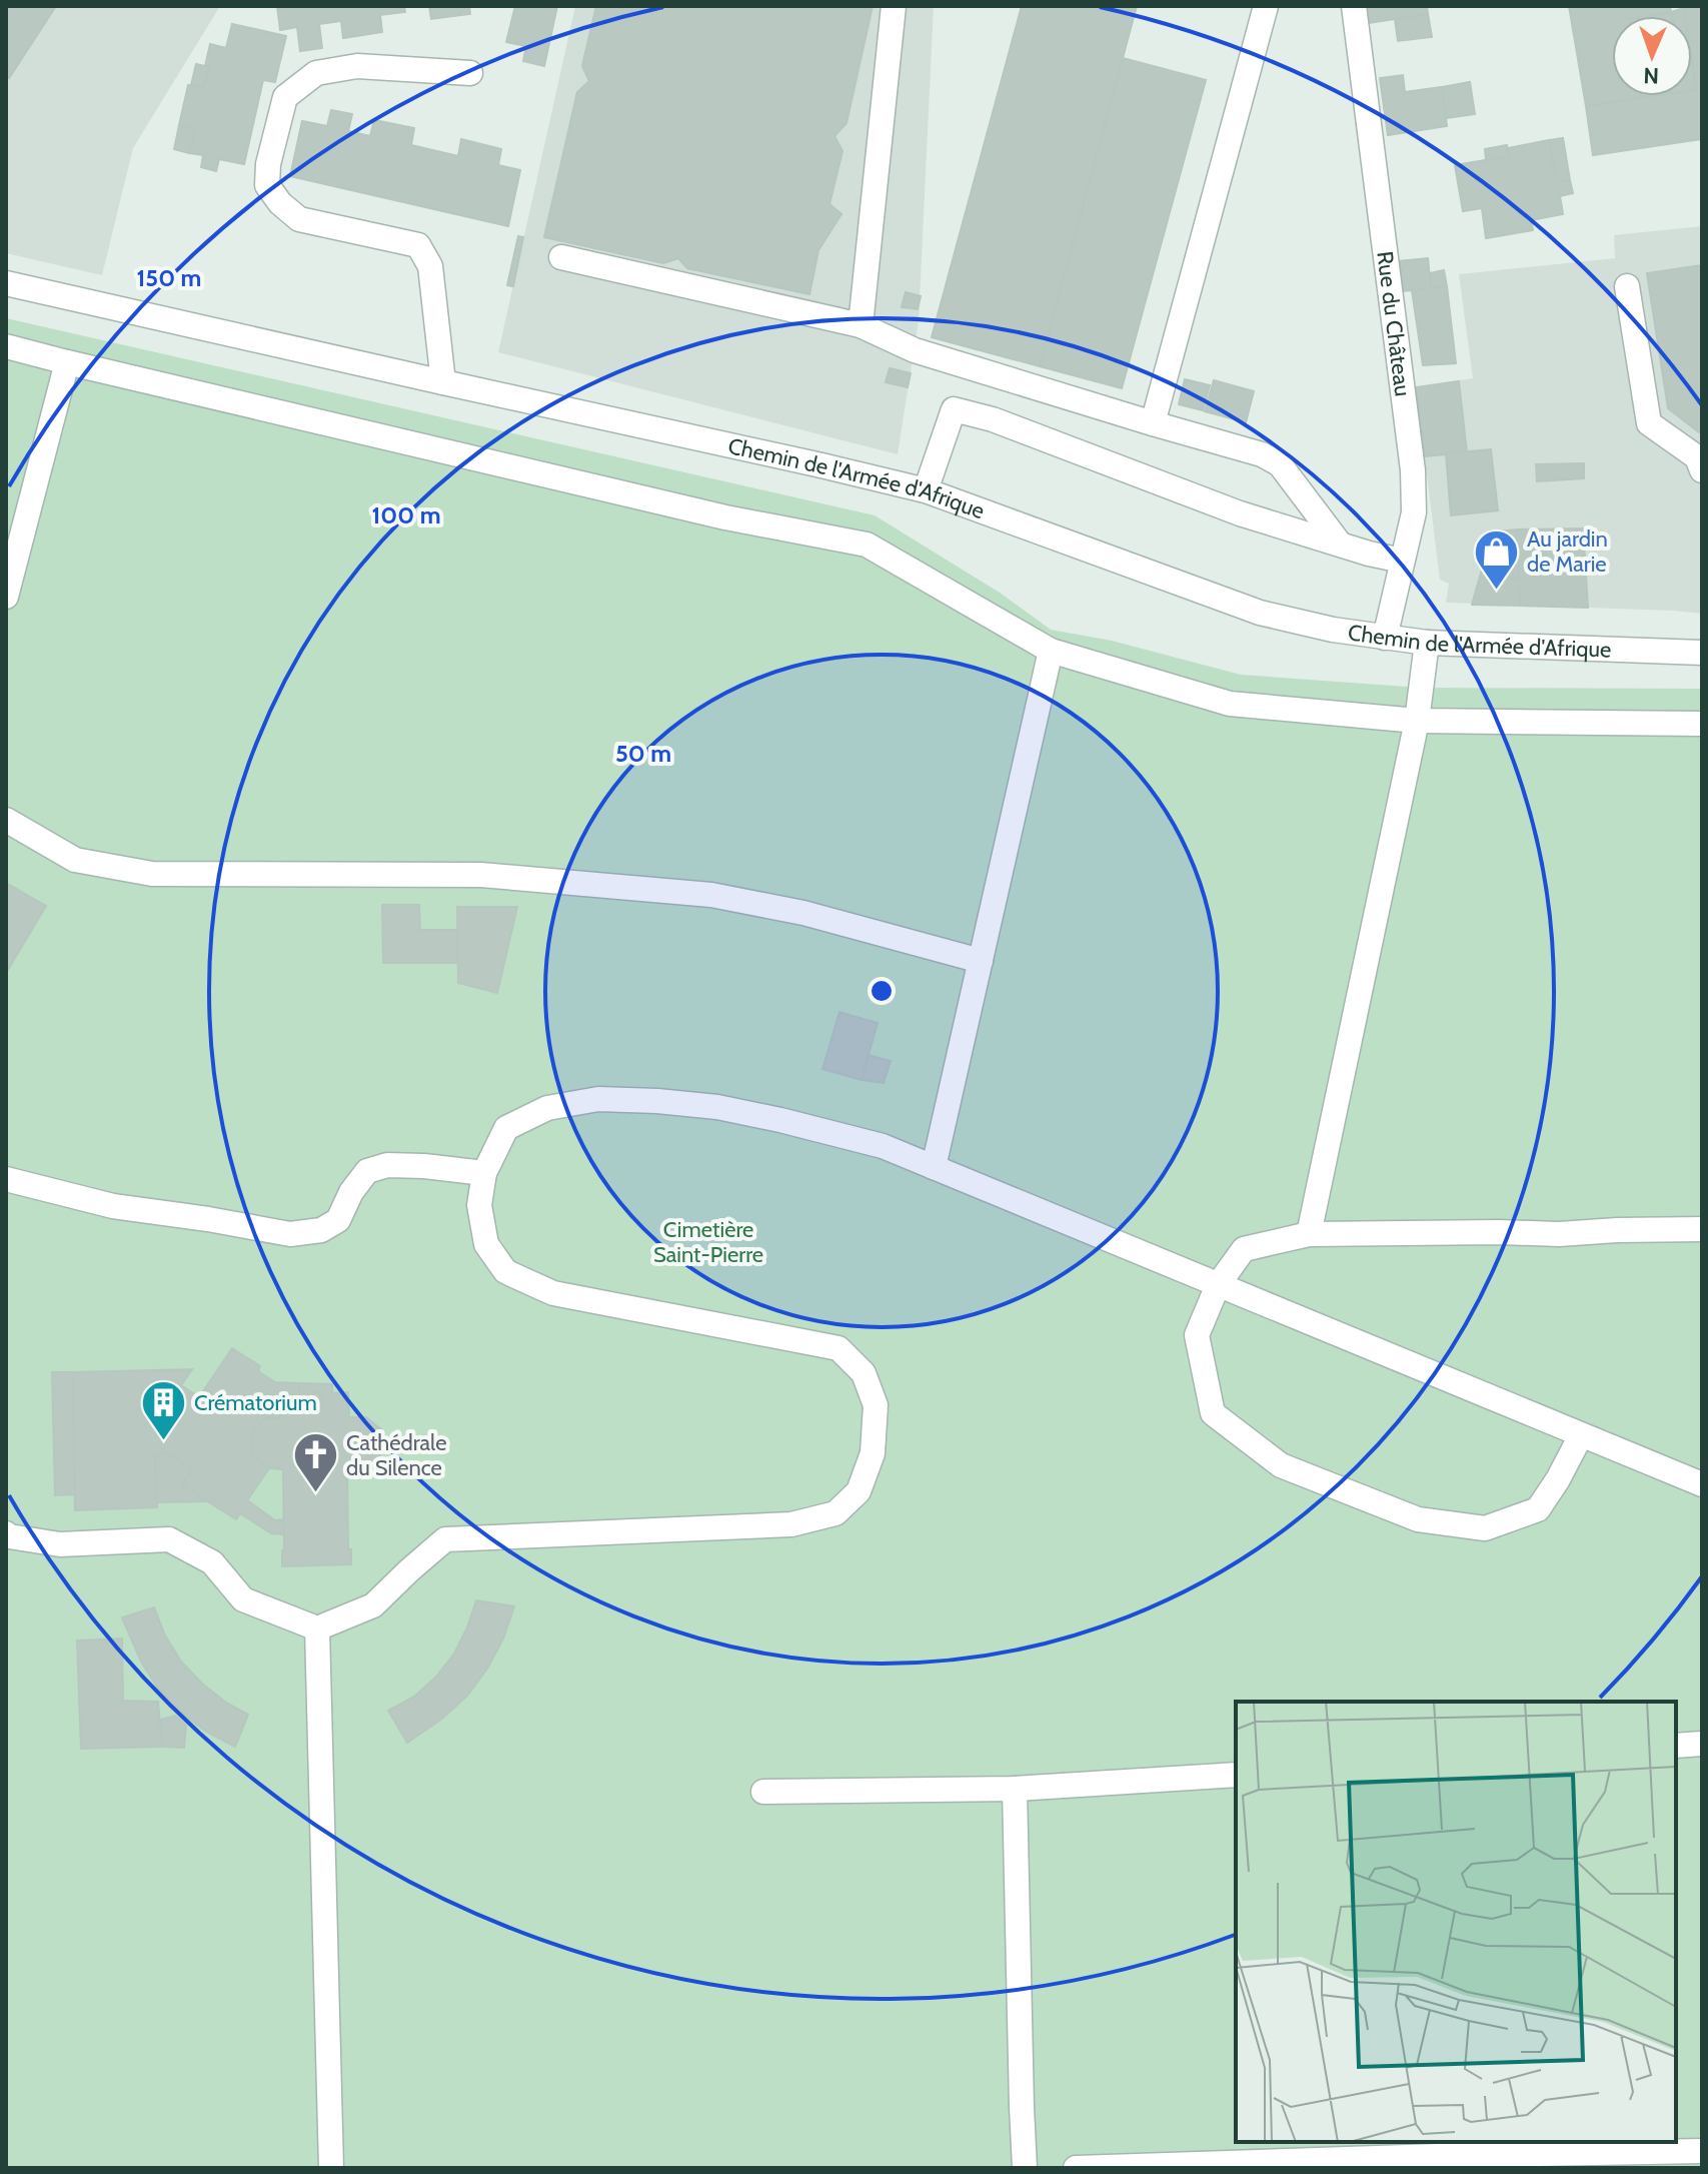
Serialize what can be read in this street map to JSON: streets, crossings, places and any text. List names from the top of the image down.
{
  "streets": {
    "street": ["Rue du Château", "Chemin de l'Armée d'Afrique"]
  },
  "crossings": [
    ["Rue du Château", "Chemin de l'Armée d'Afrique"]
  ],
  "parks": ["Cimetière Saint-Pierre"],
  "places": {
    "shop": ["Au jardin de Marie"],
    "building": ["Crématorium"],
    "church": ["Cathédrale du Silence"]
  },
  "north": "bottom",
  "rings": ["150 m", "100 m", "50 m"]
}
